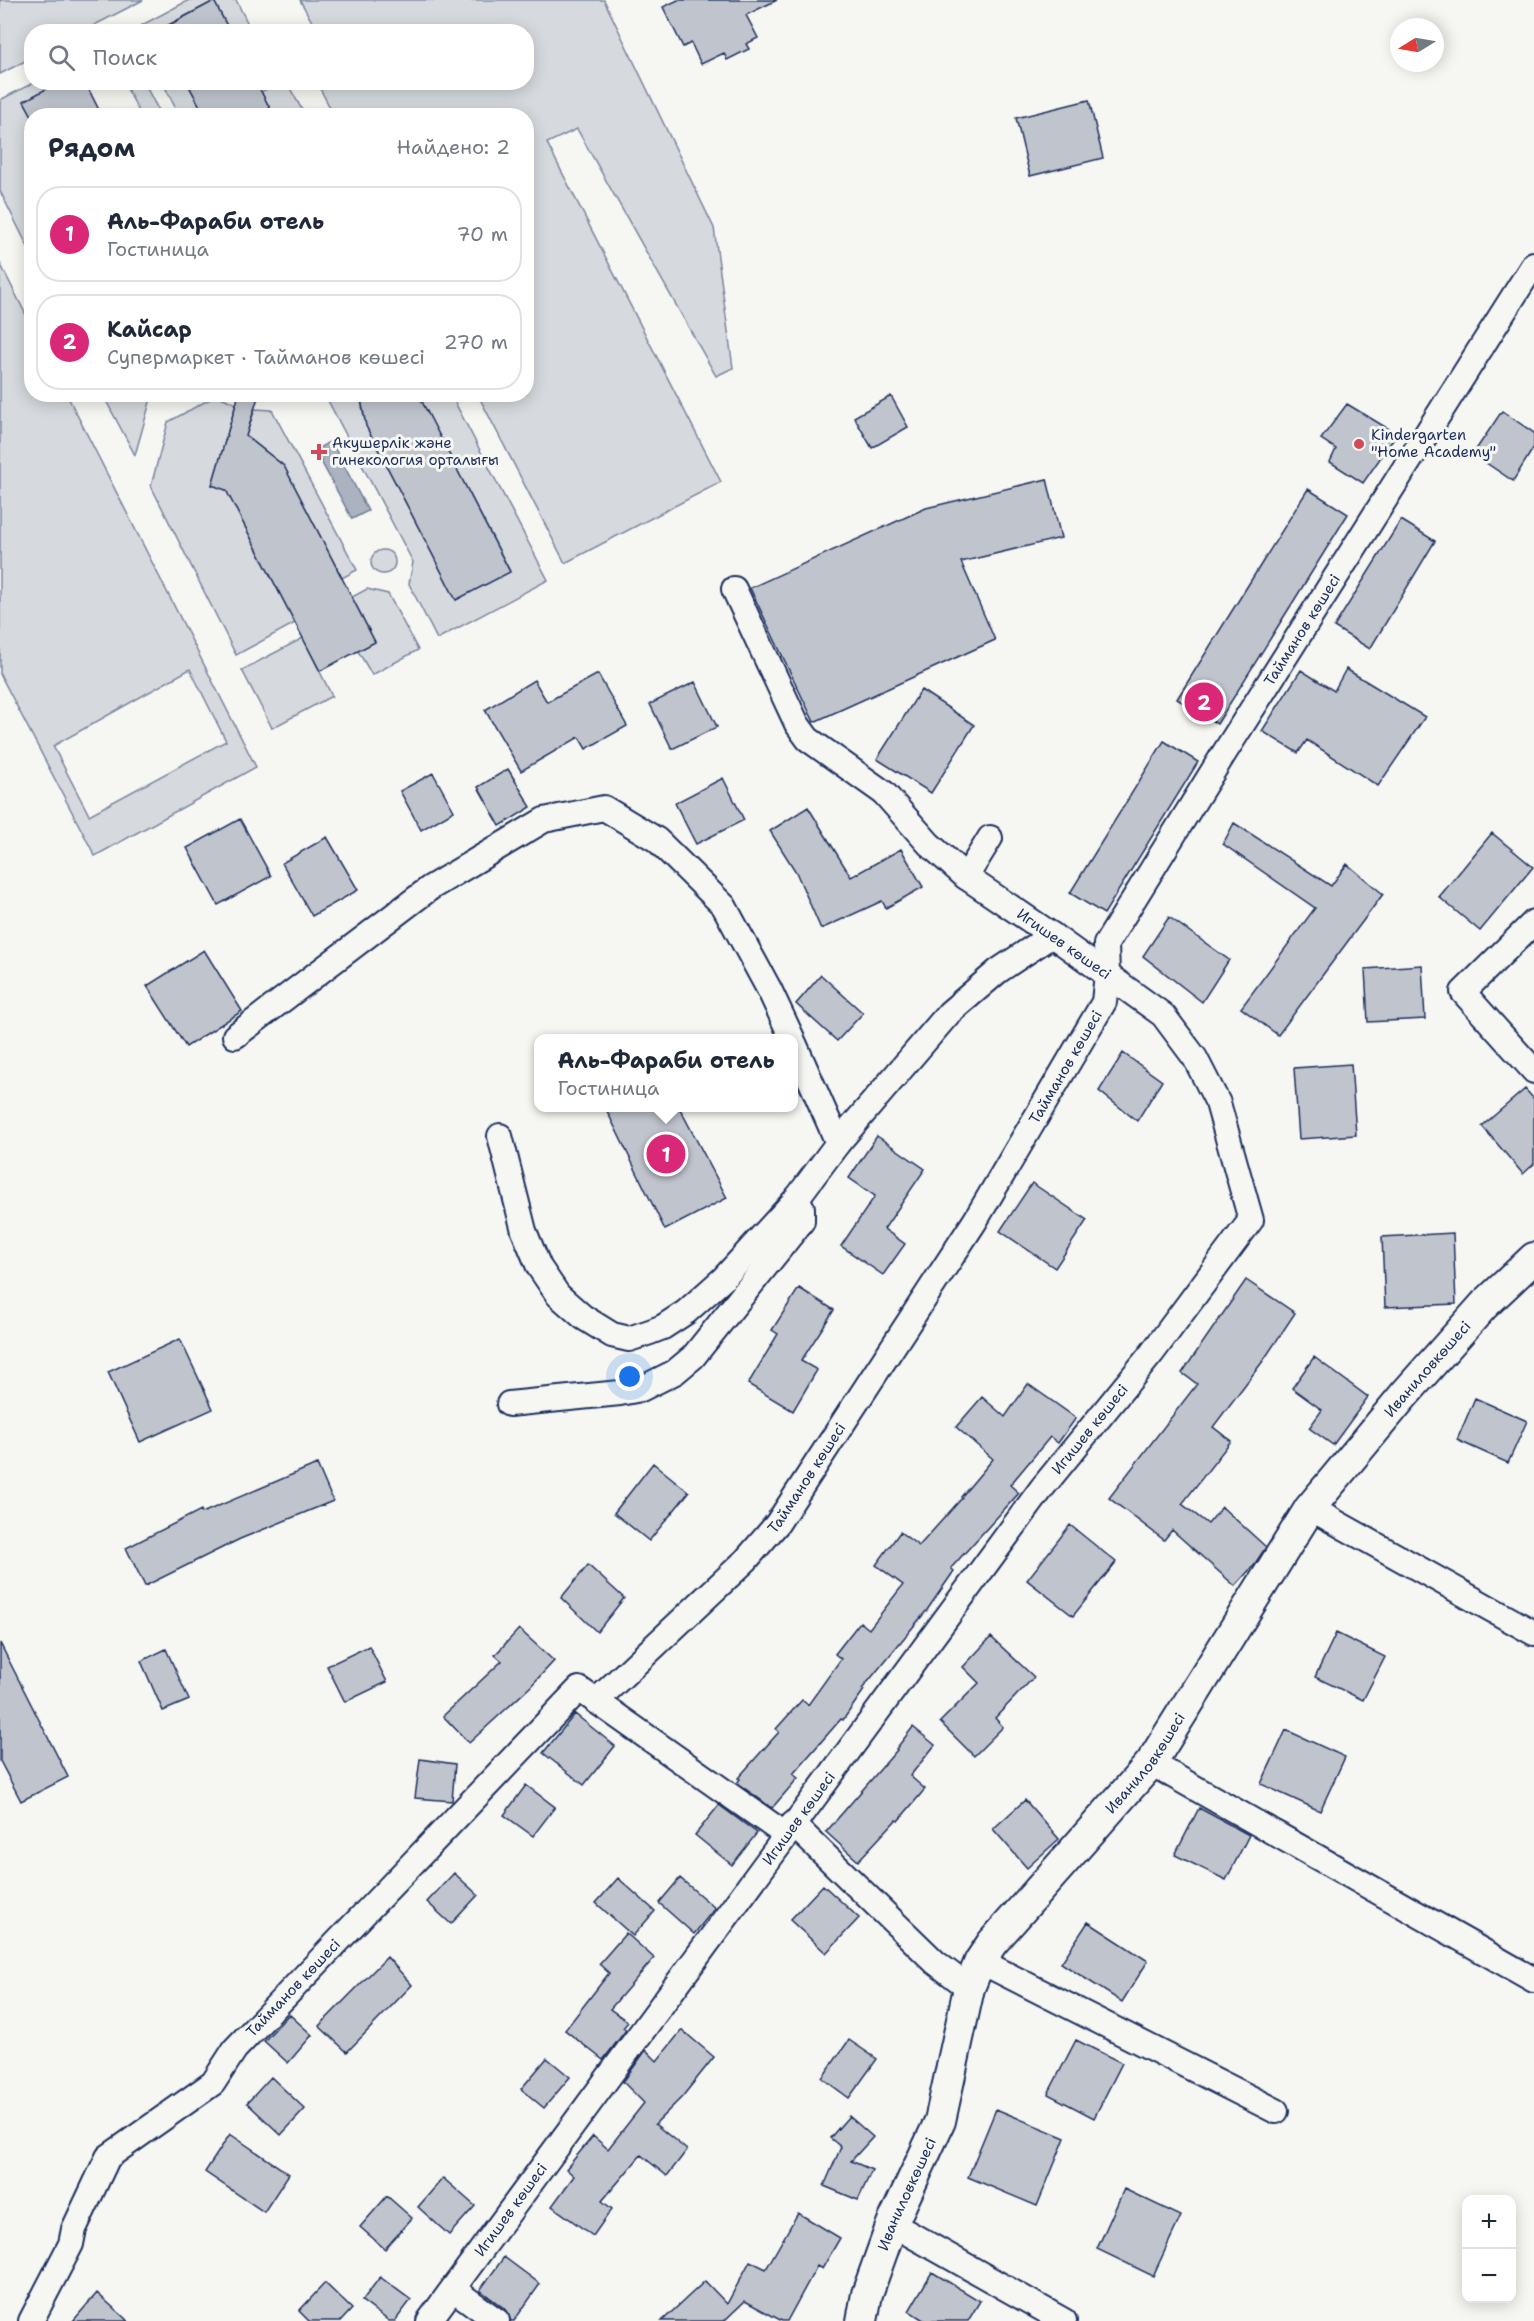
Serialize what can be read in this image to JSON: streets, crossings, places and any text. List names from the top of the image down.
{
  "streets": {
    "street": ["Тайманов көшесі", "Игишев көшесі", "Иваниловкөшесі"]
  },
  "crossings": [
    ["Тайманов көшесі", "Игишев көшесі"],
    ["Тайманов көшесі", "Иваниловкөшесі"]
  ],
  "places": {
    "other": ["Kindergarten \"Home Academy\""],
    "health": ["Акушерлік және гинекология орталығы"]
  },
  "north": "left",
  "page": {
    "search": "Поиск",
    "heading": ["Рядом", "Найдено: 2"],
    "list": [
      {
        "mark": "1",
        "name": "Аль-Фараби отель",
        "note": "Гостиница",
        "value": "70 m"
      },
      {
        "mark": "2",
        "name": "Кайсар",
        "note": "Супермаркет · Тайманов көшесі",
        "value": "270 m"
      }
    ],
    "pins": ["2", "1"],
    "popup": ["Аль-Фараби отель", "Гостиница"],
    "map_buttons": ["+", "−"]
  }
}
